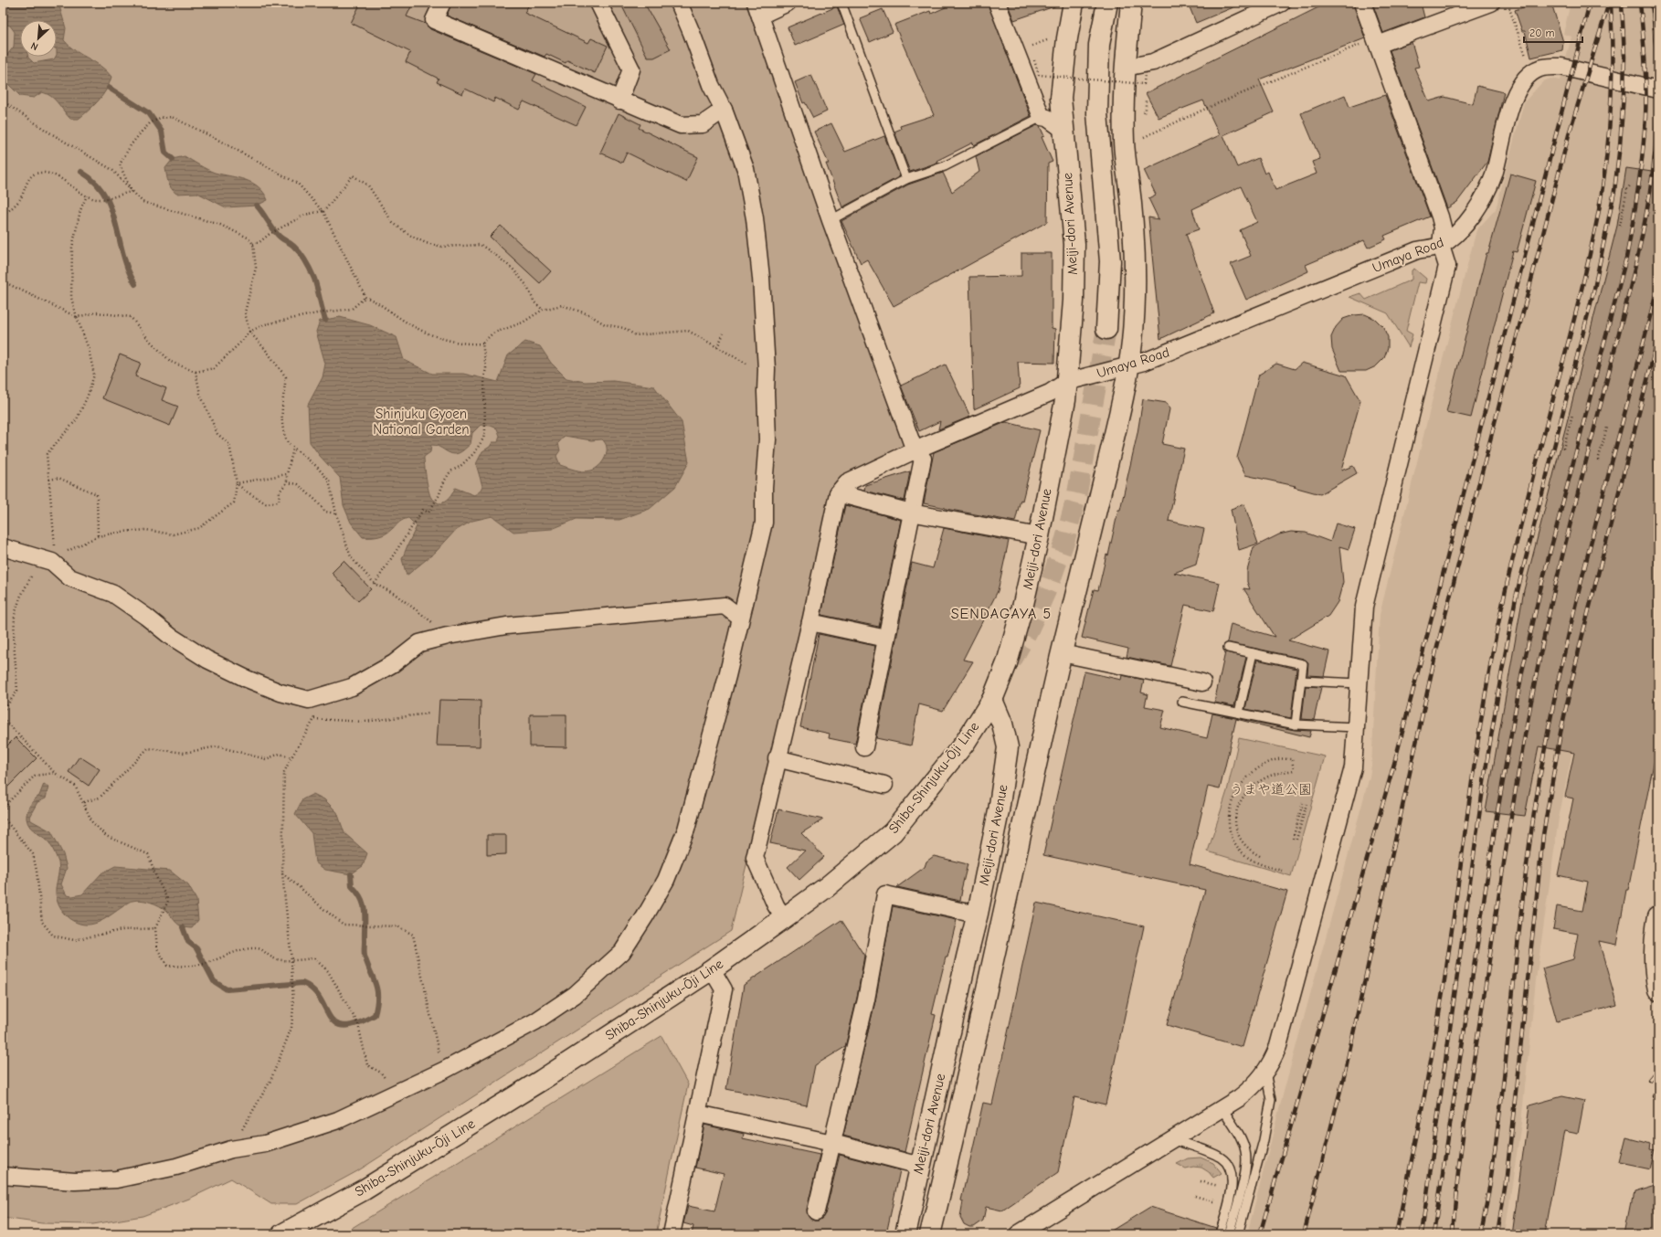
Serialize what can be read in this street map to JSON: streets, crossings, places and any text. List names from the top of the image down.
{
  "streets": {
    "main road": ["Meiji-dori Avenue", "Shiba-Shinjuku-Ōji Line"],
    "street": ["Umaya Road"]
  },
  "crossings": [
    ["Meiji-dori Avenue", "Umaya Road"],
    ["Meiji-dori Avenue", "Shiba-Shinjuku-Ōji Line"]
  ],
  "districts": ["SENDAGAYA 5"],
  "parks": ["Shinjuku Gyoen National Garden", "うまや道公園"],
  "scale_bar": "20 m",
  "north": "bottom left"
}
